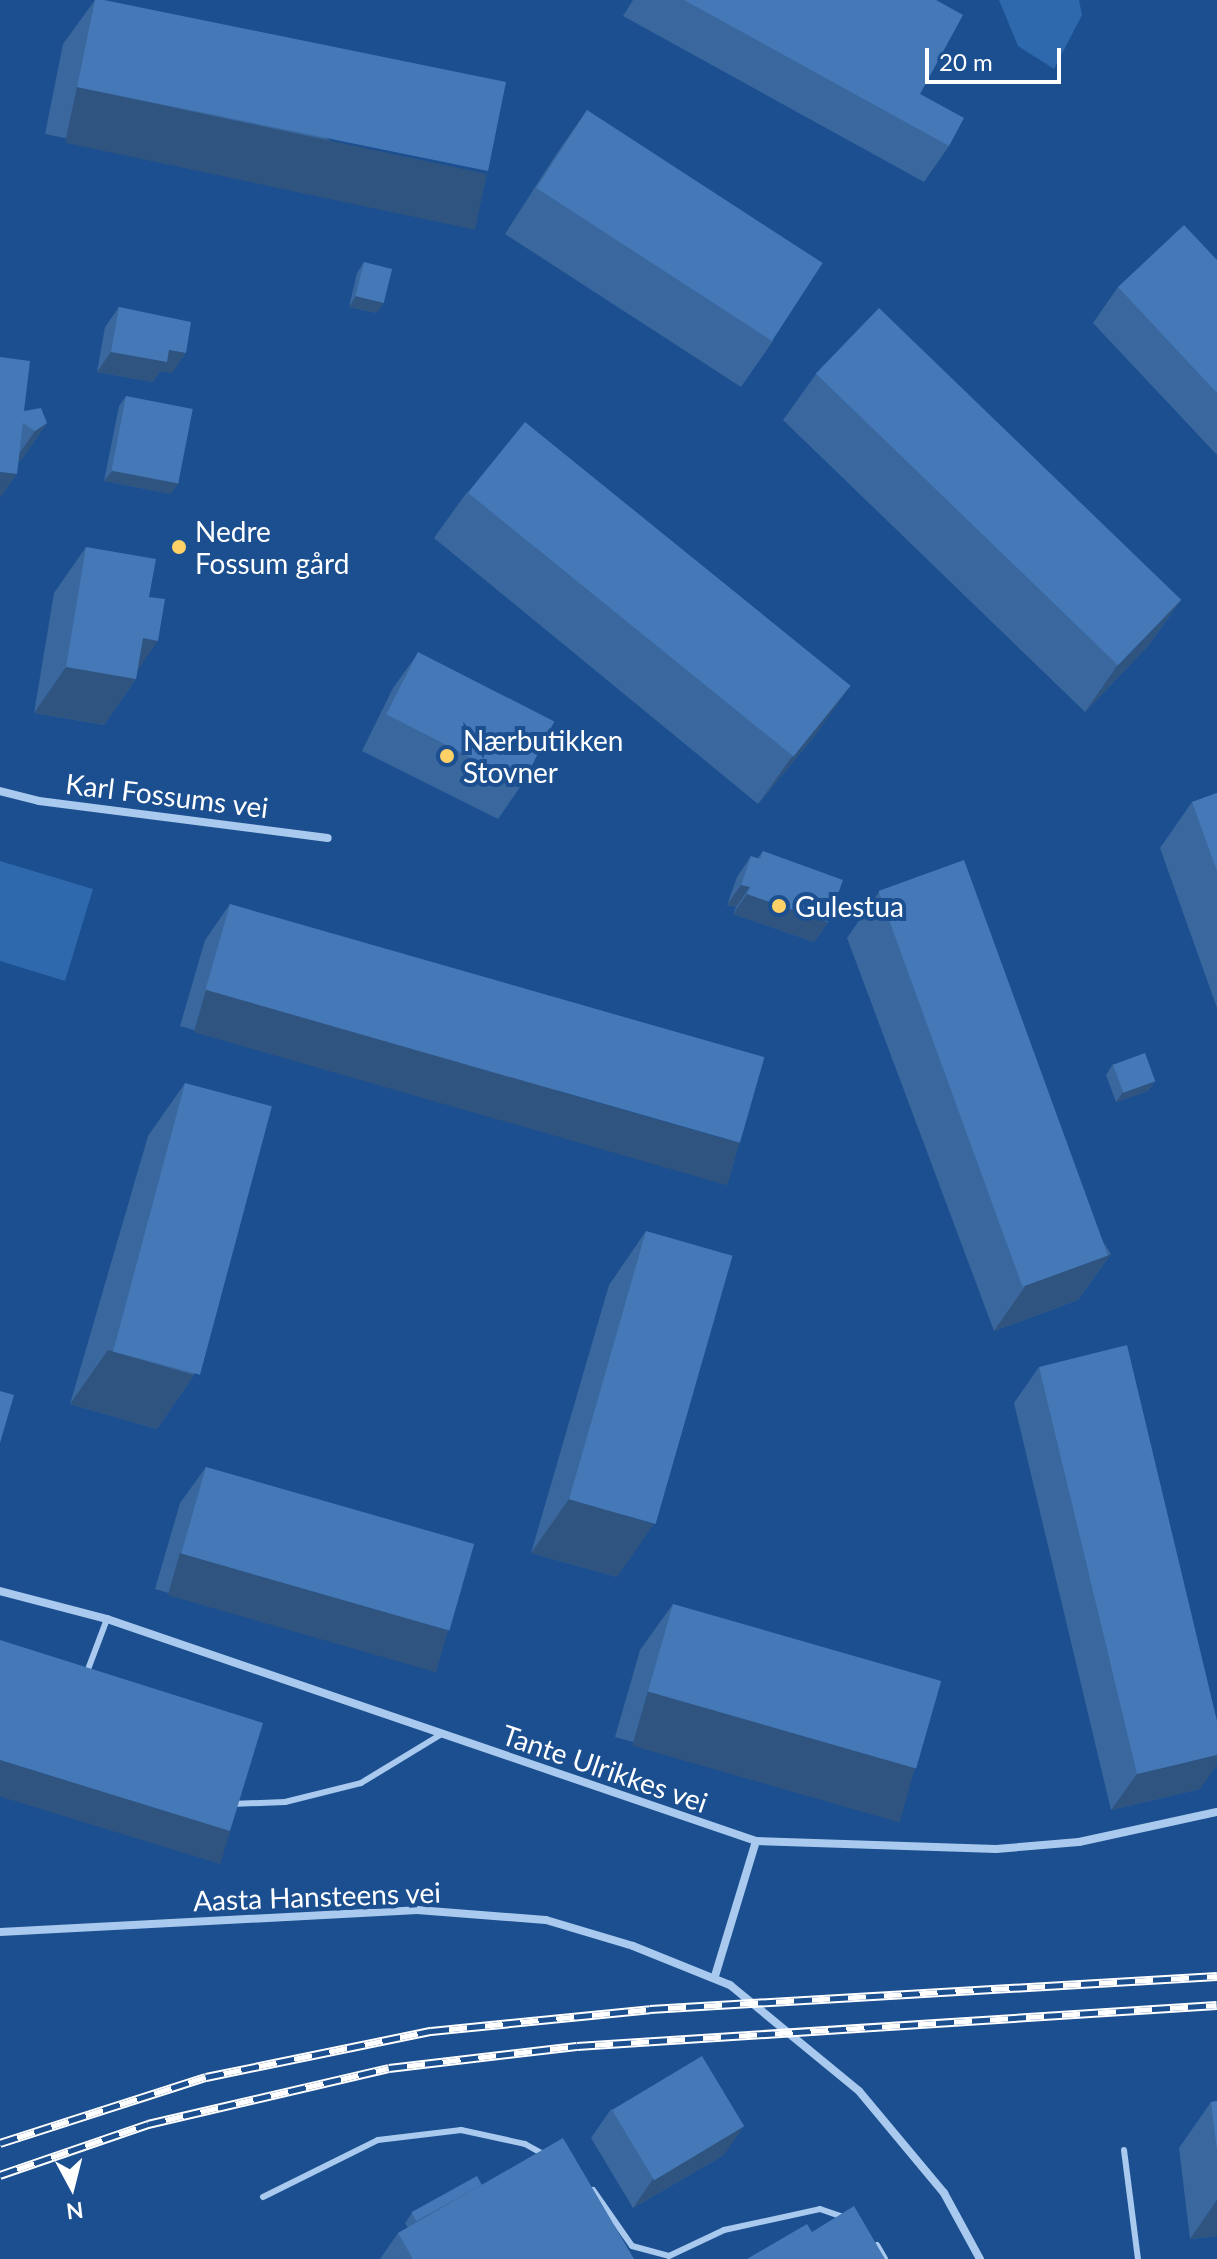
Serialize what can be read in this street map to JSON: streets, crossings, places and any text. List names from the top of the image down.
{
  "streets": {
    "street": ["Karl Fossums vei", "Tante Ulrikkes vei", "Aasta Hansteens vei"]
  },
  "places": ["Nedre Fossum gård", "Nærbutikken Stovner", "Gulestua"],
  "scale_bar": "20 m",
  "north": "bottom"
}
